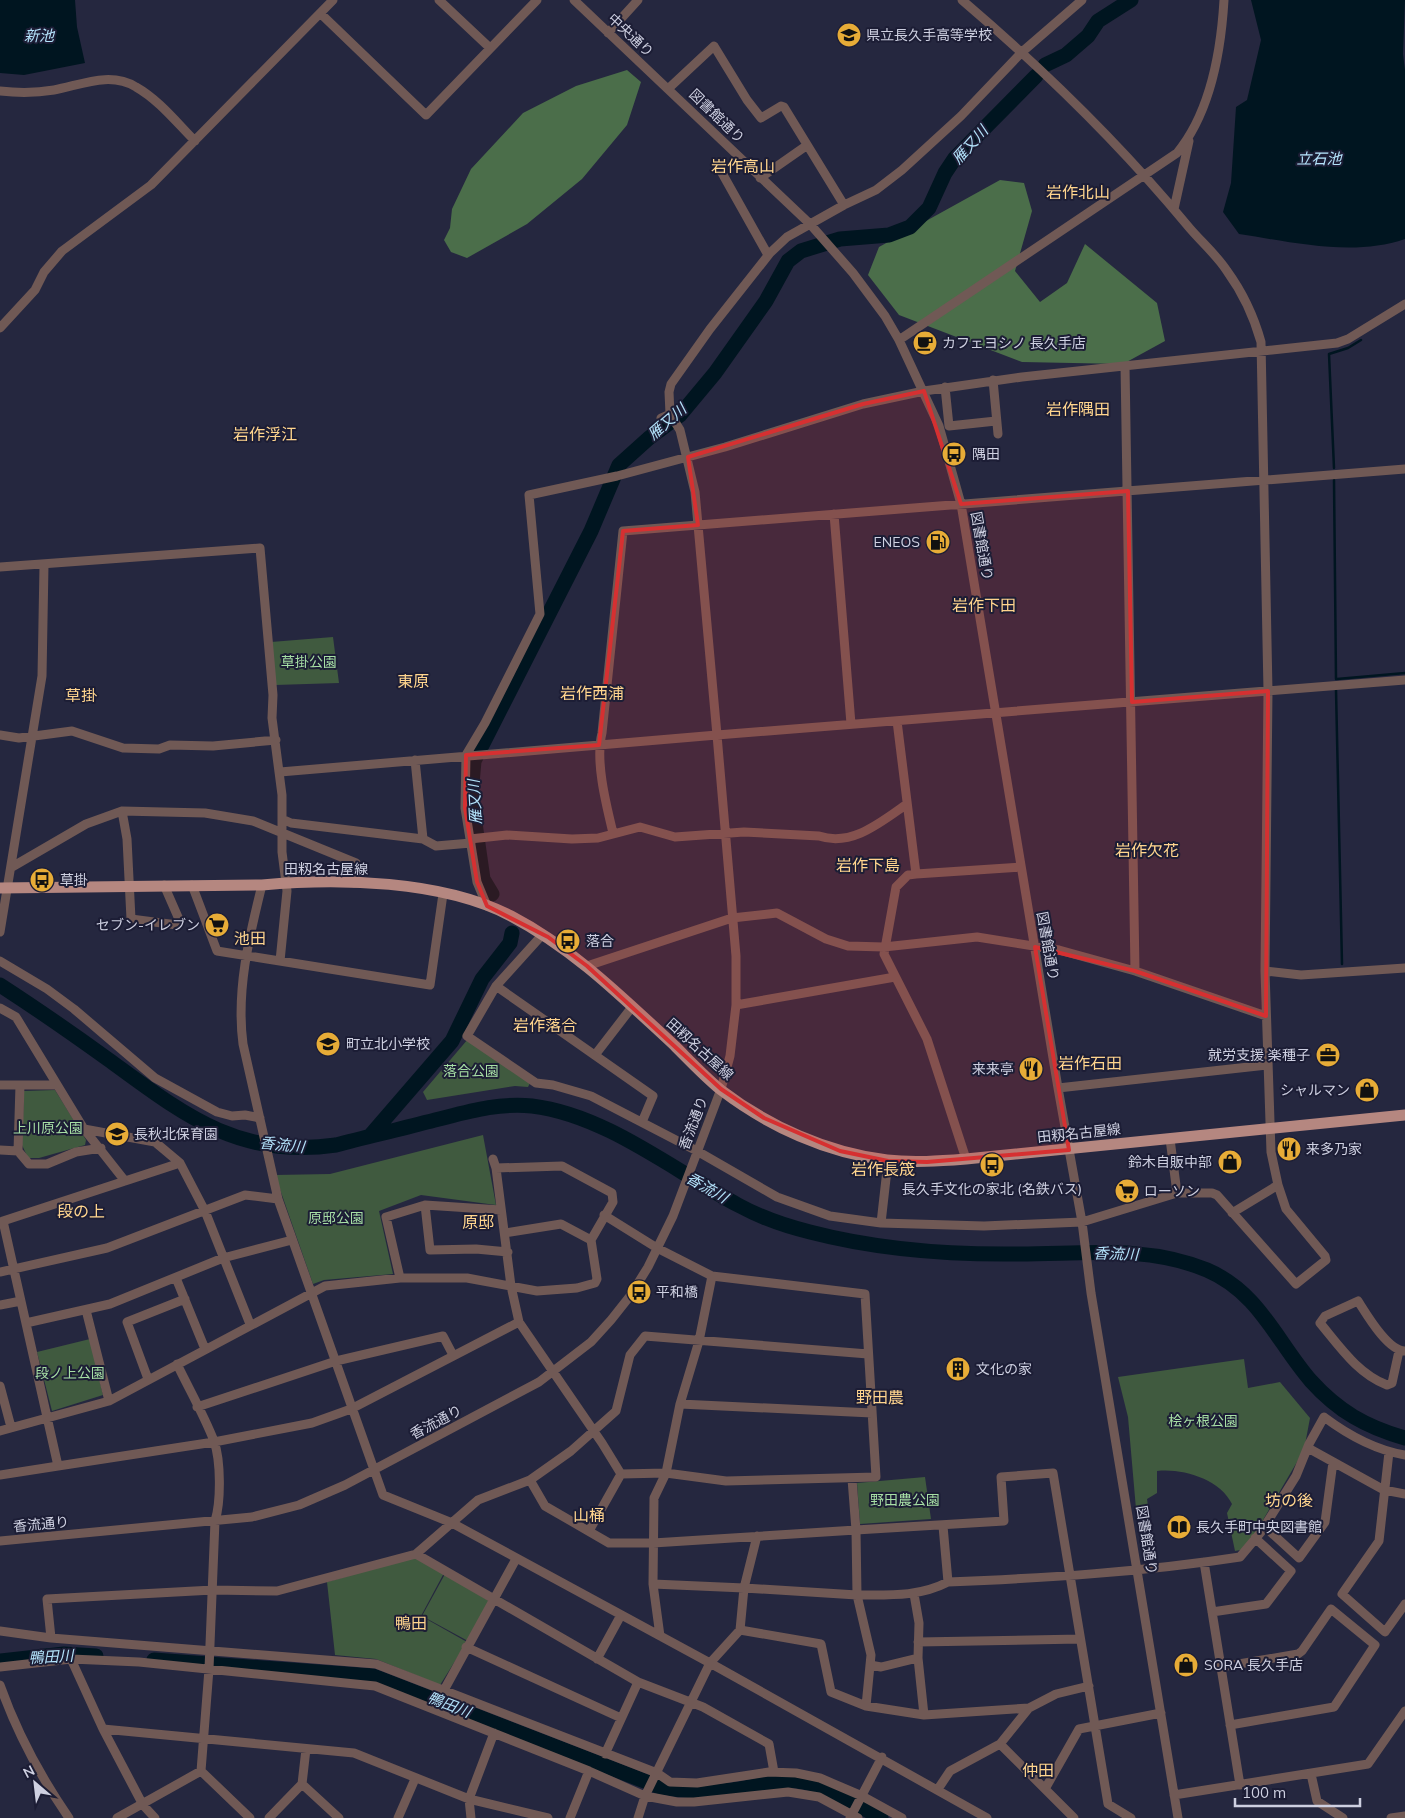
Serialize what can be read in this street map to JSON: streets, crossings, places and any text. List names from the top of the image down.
{
  "streets": {
    "main road": ["田籾名古屋線"],
    "street": ["中央通り", "図書館通り", "香流通り"]
  },
  "crossings": [
    ["中央通り", "図書館通り"],
    ["図書館通り", "田籾名古屋線"],
    ["田籾名古屋線", "香流通り"]
  ],
  "districts": [
    "岩作高山",
    "岩作北山",
    "岩作隅田",
    "岩作浮江",
    "岩作下田",
    "東原",
    "岩作西浦",
    "草掛",
    "岩作欠花",
    "岩作下島",
    "池田",
    "岩作落合",
    "岩作石田",
    "岩作長筬",
    "段の上",
    "原邸",
    "野田農",
    "坊の後",
    "山桶",
    "鴨田",
    "仲田"
  ],
  "water": [
    "新池",
    "雁又川",
    "立石池",
    "香流川",
    "鴨田川"
  ],
  "parks": [
    "草掛公園",
    "落合公園",
    "上川原公園",
    "原邸公園",
    "段ノ上公園",
    "桧ヶ根公園",
    "野田農公園"
  ],
  "places": {
    "school or university": ["県立長久手高等学校", "町立北小学校", "長秋北保育園"],
    "cafe": ["カフェヨシノ 長久手店"],
    "bus stop": [
      "隅田",
      "草掛",
      "落合",
      "長久手文化の家北 (名鉄バス)",
      "平和橋"
    ],
    "fuel station": ["ENEOS"],
    "supermarket": ["セブン-イレブン", "ローソン"],
    "office": ["就労支援 楽種子"],
    "restaurant": ["来来亭", "来多乃家"],
    "shop": ["シャルマン", "鈴木自販中部", "SORA 長久手店"],
    "building": ["文化の家"],
    "library": ["長久手町中央図書館"]
  },
  "scale_bar": "100 m",
  "north": "top left"
}
